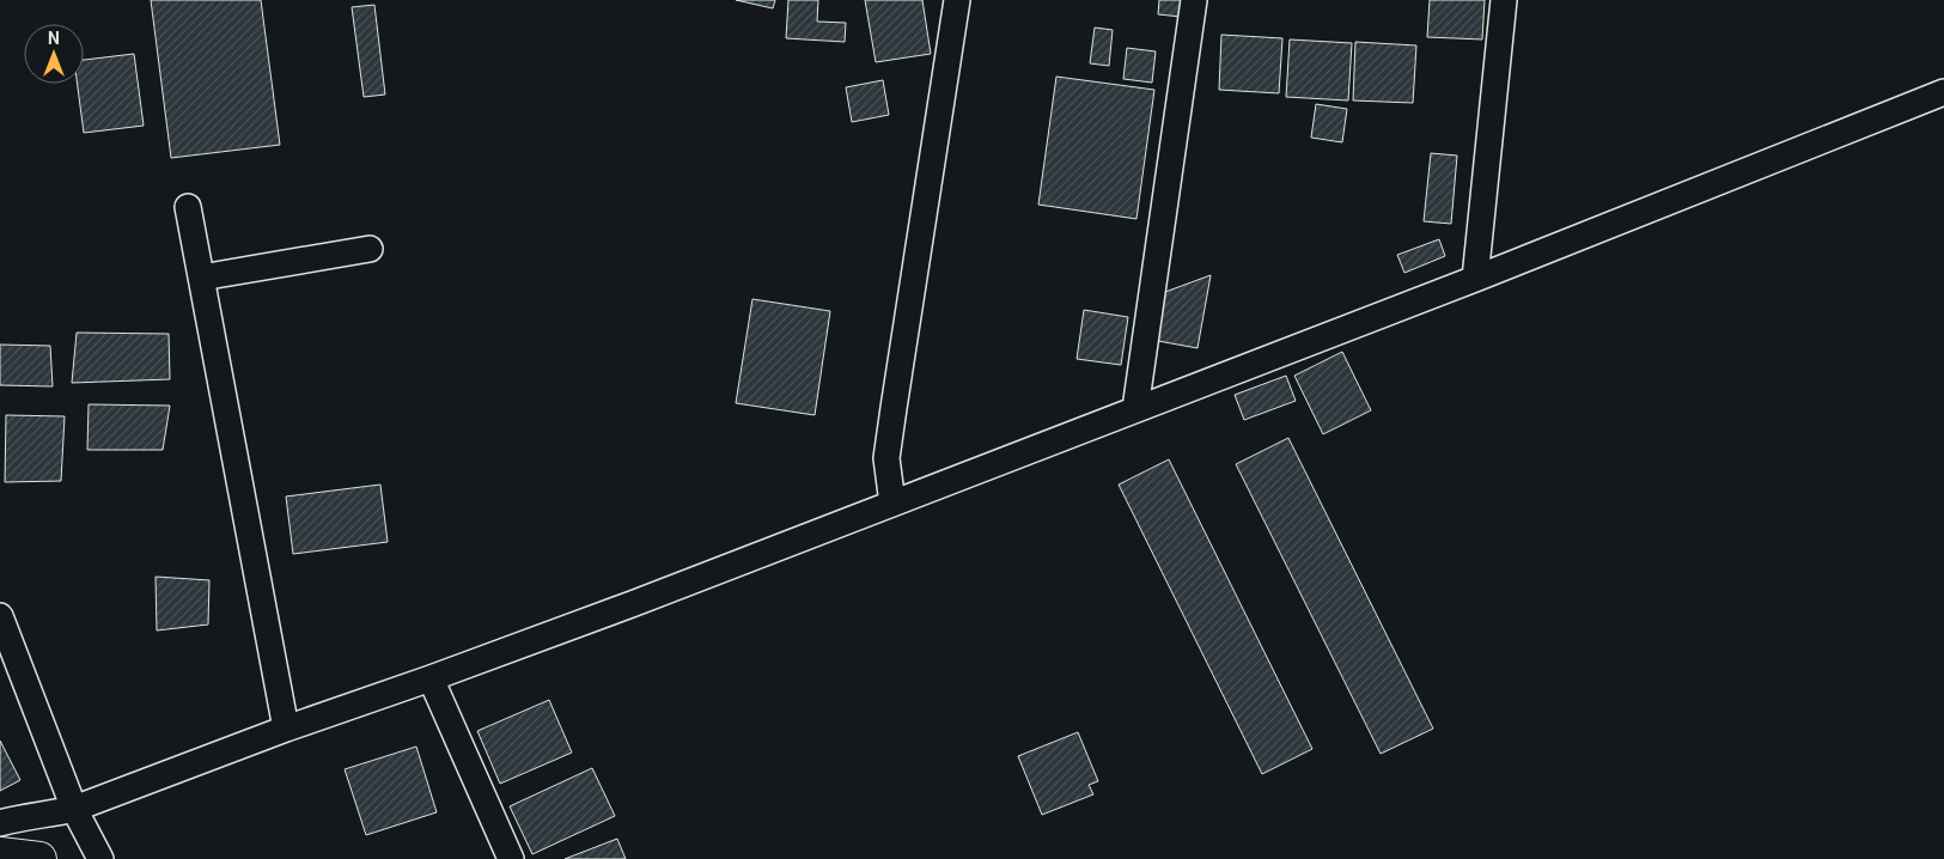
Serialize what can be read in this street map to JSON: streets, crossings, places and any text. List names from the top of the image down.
{
  "north": "top"
}
